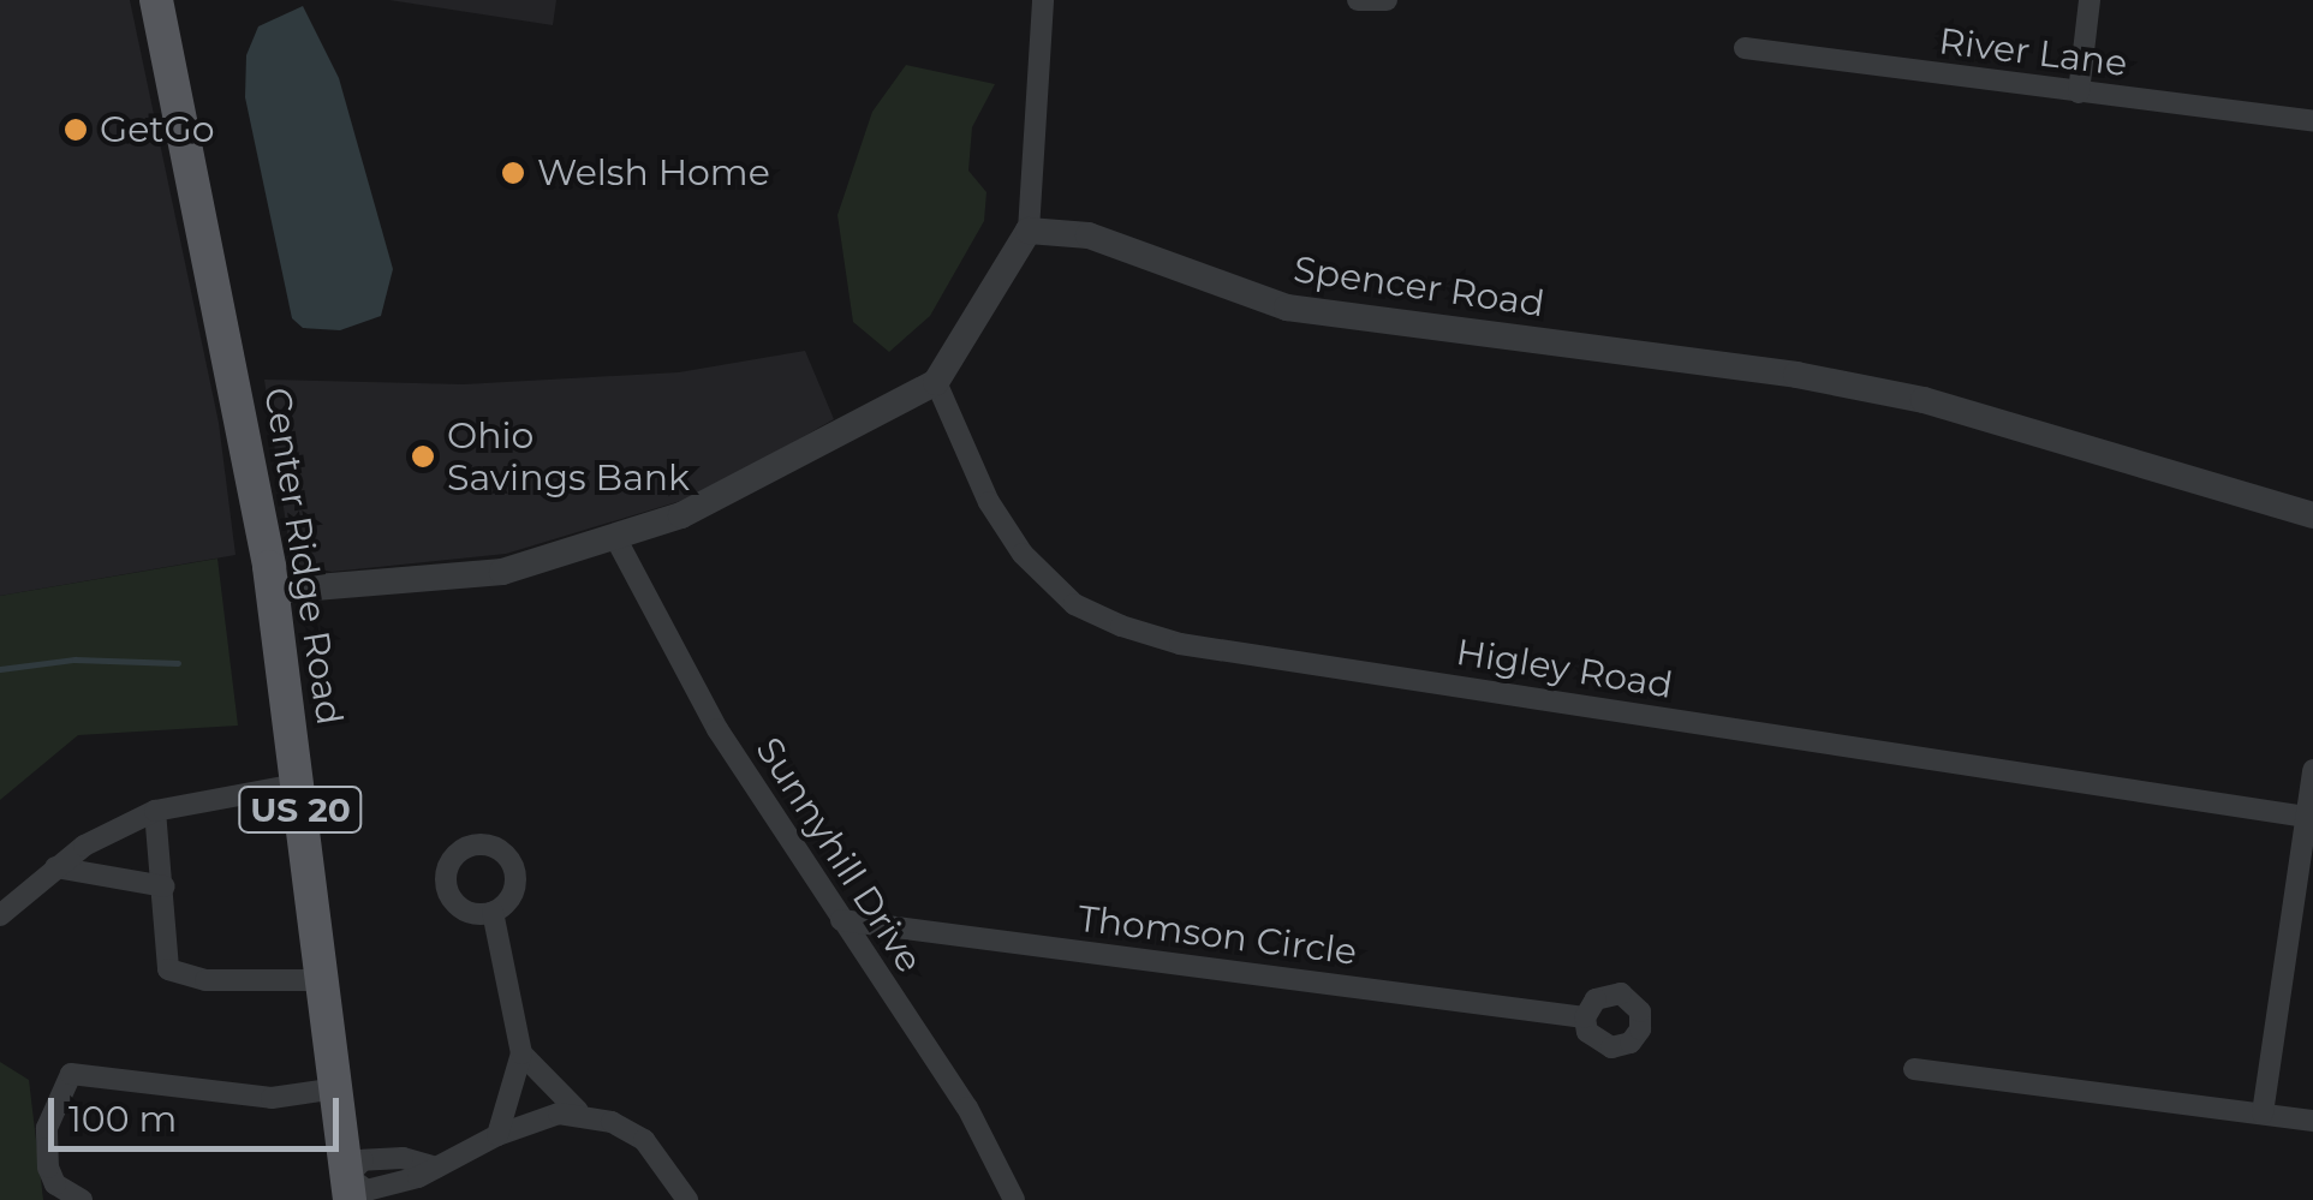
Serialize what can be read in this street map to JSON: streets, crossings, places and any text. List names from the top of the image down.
{
  "streets": {
    "main road": ["Center Ridge Road", "US 20"],
    "street": [
      "River Lane",
      "Spencer Road",
      "Higley Road",
      "Sunnyhill Drive",
      "Thomson Circle"
    ]
  },
  "crossings": [
    ["Sunnyhill Drive", "Thomson Circle"]
  ],
  "places": ["GetGo", "Welsh Home", "Ohio Savings Bank"],
  "scale_bar": "100 m"
}
